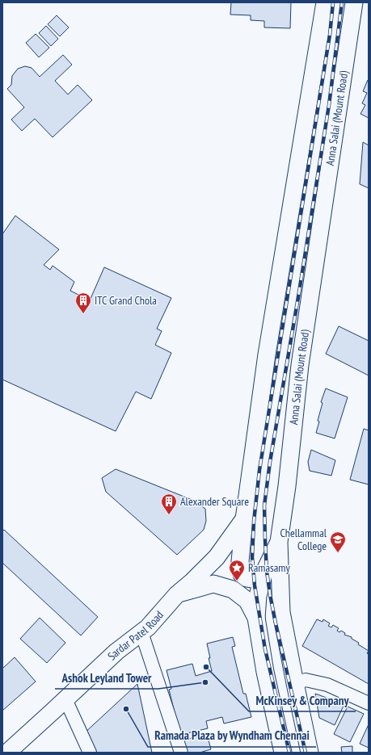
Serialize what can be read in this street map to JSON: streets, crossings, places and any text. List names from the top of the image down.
{
  "streets": {
    "main road": ["Anna Salai (Mount Road)", "Sardar Patel Road"]
  },
  "places": {
    "building": ["ITC Grand Chola", "Alexander Square"],
    "school or university": ["Chellammal College"],
    "place": ["Ramasamy"],
    "other": ["McKinsey & Company", "Ashok Leyland Tower", "Ramada Plaza by Wyndham Chennai"]
  }
}
